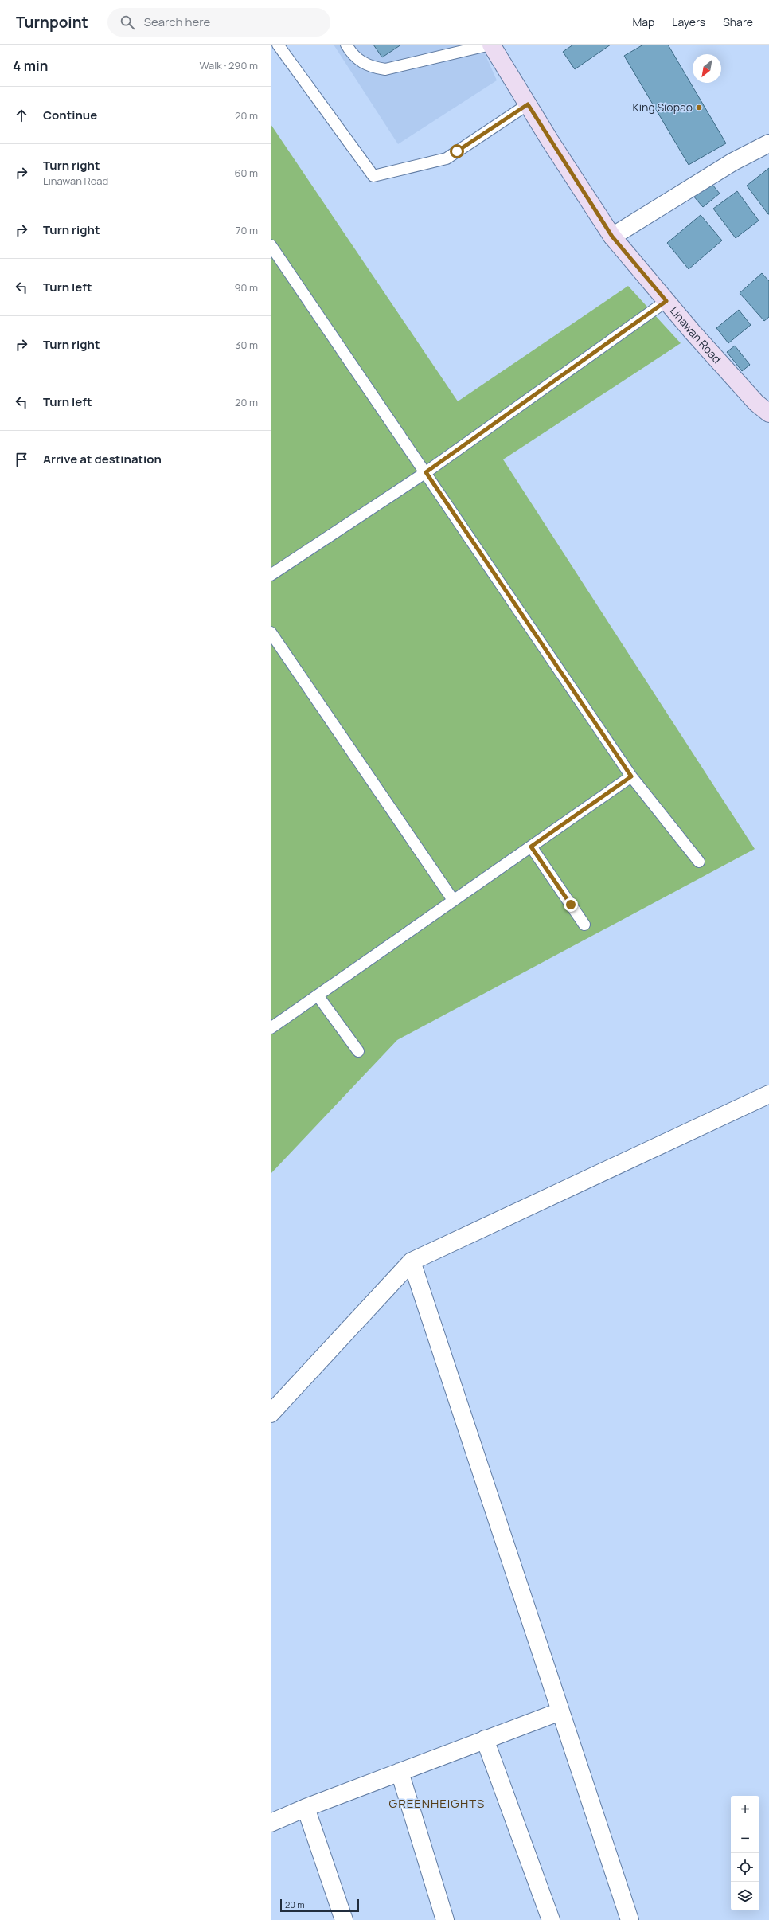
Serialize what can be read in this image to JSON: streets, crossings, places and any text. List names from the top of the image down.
{
  "streets": {
    "street": ["Linawan Road"]
  },
  "districts": ["GREENHEIGHTS"],
  "places": ["King Siopao"],
  "scale_bar": "20 m",
  "north": "bottom left",
  "page": {
    "header": "Turnpoint",
    "search": "Search here",
    "nav": ["Map", "Layers", "Share"],
    "heading": ["4 min", "Walk · 290 m"],
    "list": [
      ["Continue", "20 m"],
      ["Turn right", "Linawan Road", "60 m"],
      ["Turn right", "70 m"],
      ["Turn left", "90 m"],
      ["Turn right", "30 m"],
      ["Turn left", "20 m"],
      "Arrive at destination"
    ],
    "map_buttons": ["+", "−"],
    "scale": "20 m"
  }
}
